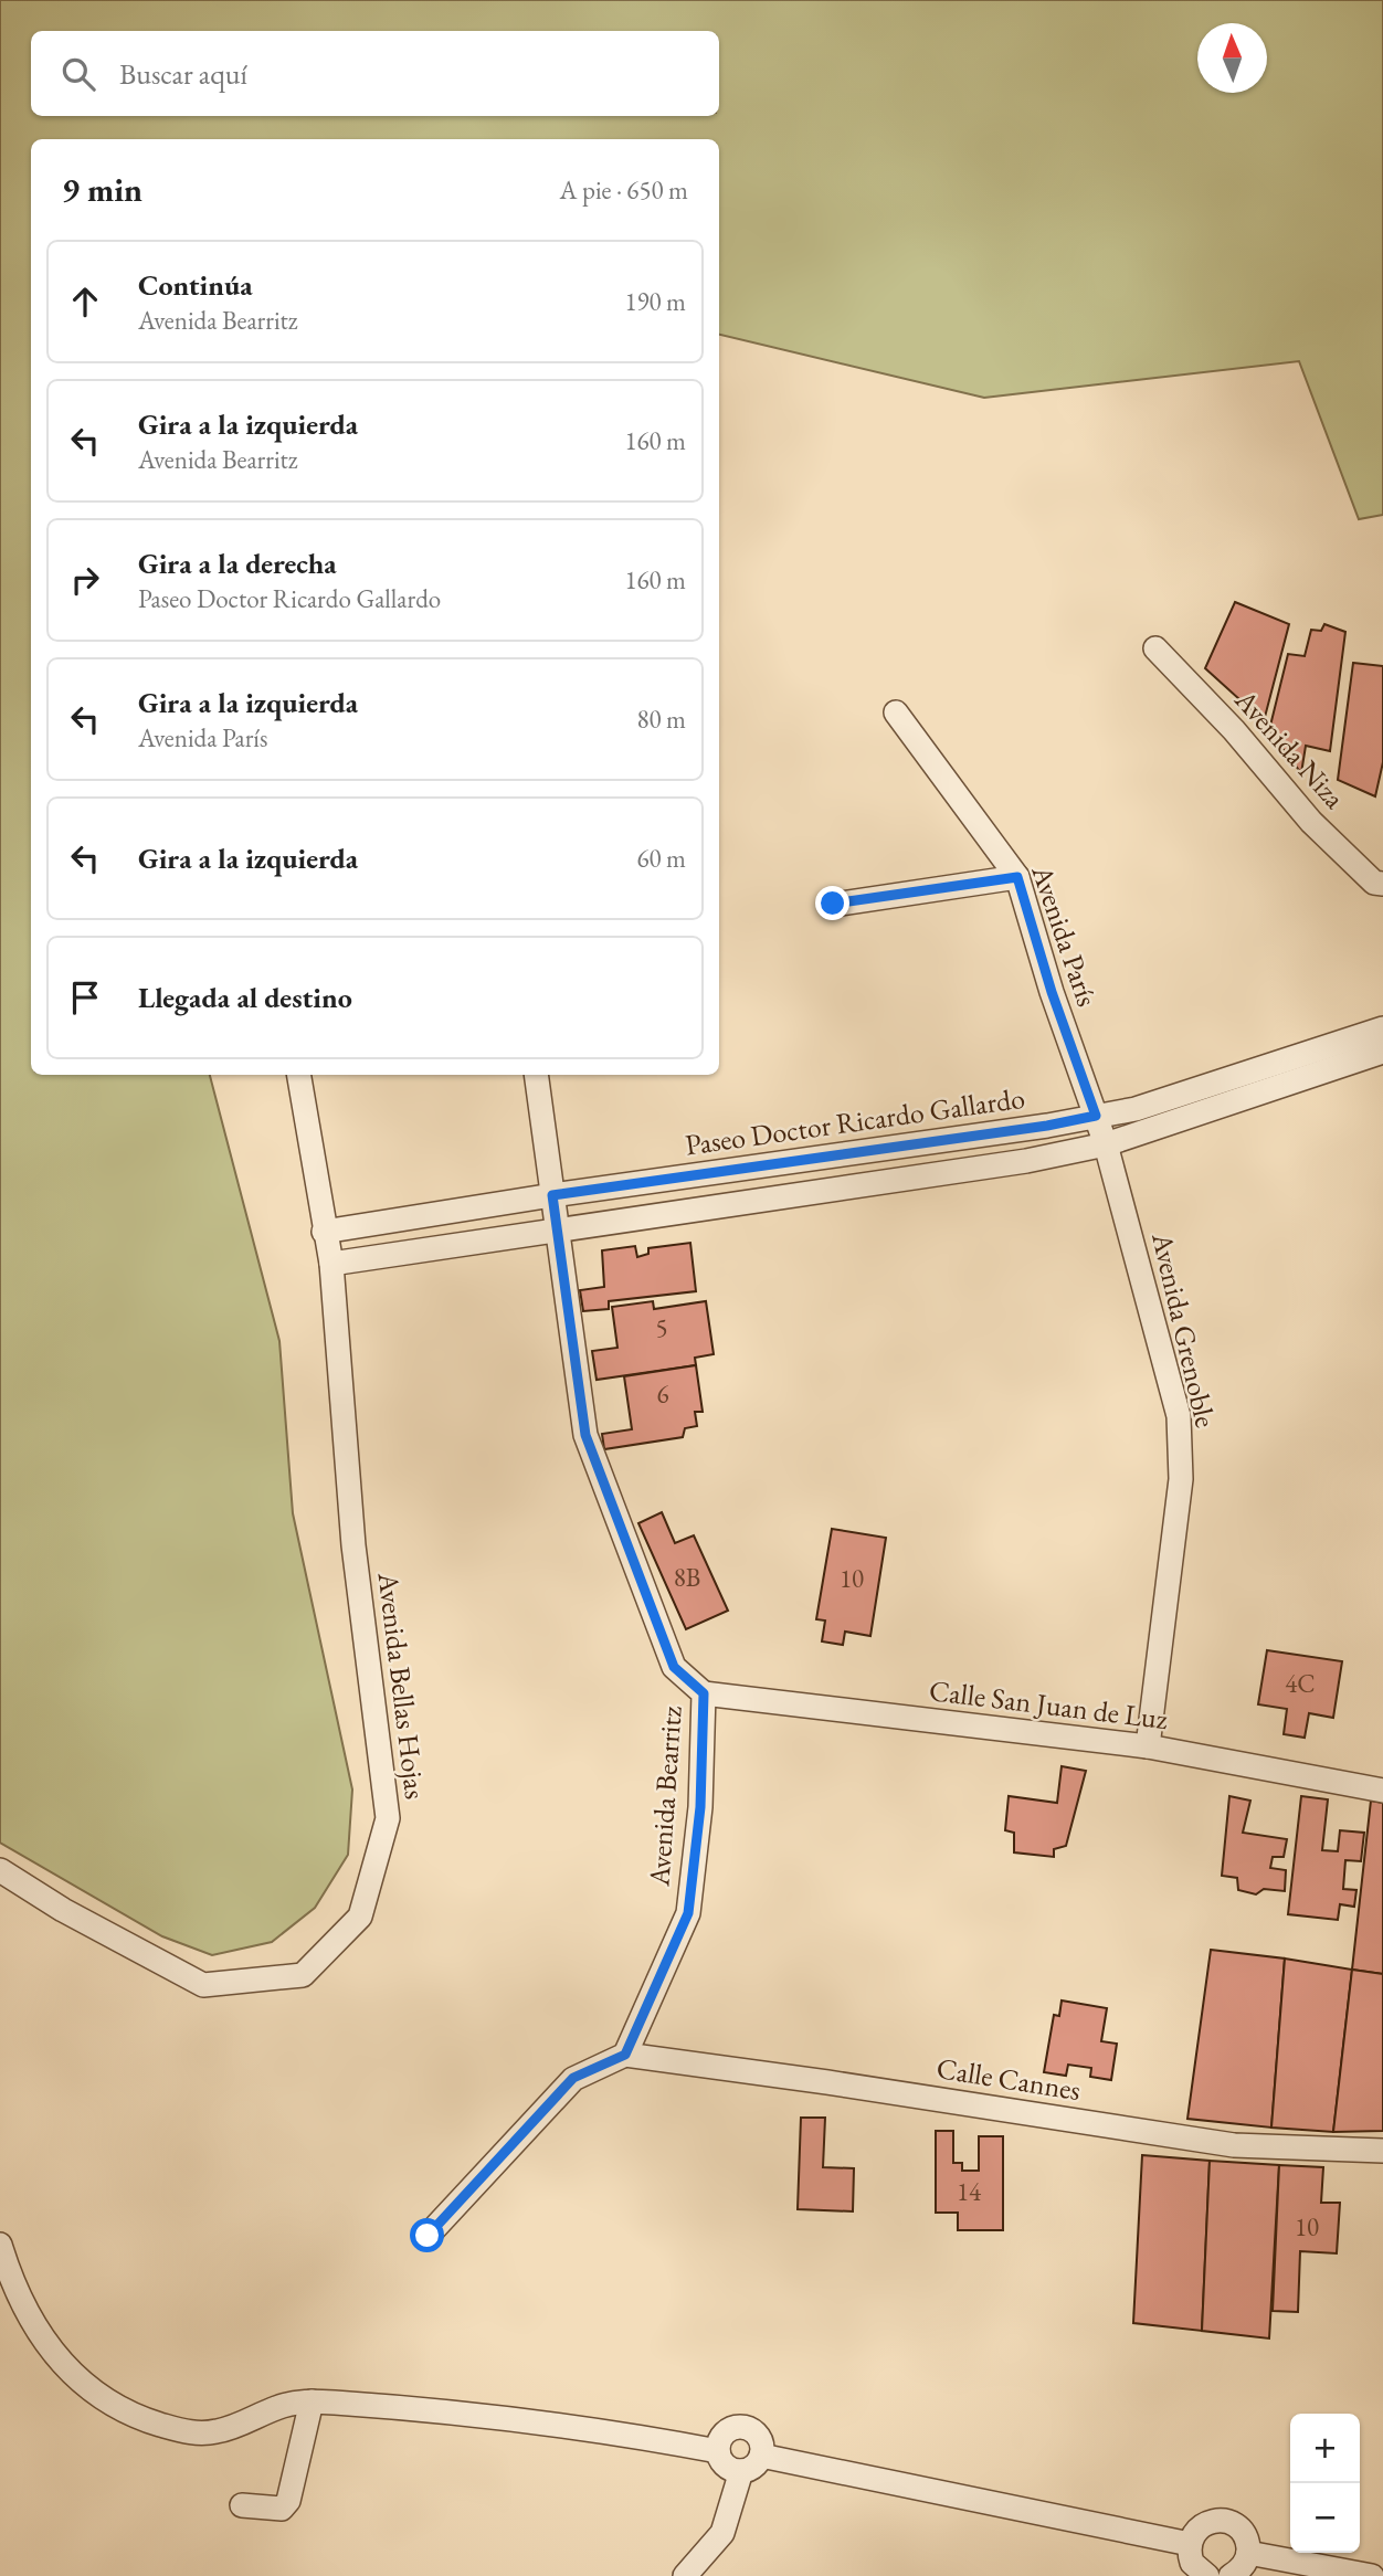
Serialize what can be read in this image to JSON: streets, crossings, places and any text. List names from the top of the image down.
{
  "streets": {
    "street": [
      "Avenida Niza",
      "Avenida París",
      "Paseo Doctor Ricardo Gallardo",
      "Avenida Grenoble",
      "Avenida Bellas Hojas",
      "Calle San Juan de Luz",
      "Avenida Bearritz",
      "Calle Cannes"
    ]
  },
  "crossings": [
    ["Avenida París", "Paseo Doctor Ricardo Gallardo"],
    ["Avenida París", "Avenida Grenoble"],
    ["Paseo Doctor Ricardo Gallardo", "Avenida Grenoble"],
    ["Paseo Doctor Ricardo Gallardo", "Avenida Bellas Hojas"],
    ["Paseo Doctor Ricardo Gallardo", "Avenida Bearritz"],
    ["Avenida Grenoble", "Calle San Juan de Luz"],
    ["Calle San Juan de Luz", "Avenida Bearritz"],
    ["Avenida Bearritz", "Calle Cannes"]
  ],
  "house_numbers": [
    "5",
    "6",
    "8B",
    "10",
    "4C",
    "14",
    "10"
  ],
  "north": "top",
  "page": {
    "search": "Buscar aquí",
    "heading": ["9 min", "A pie · 650 m"],
    "list": [
      ["Continúa", "Avenida Bearritz", "190 m"],
      ["Gira a la izquierda", "Avenida Bearritz", "160 m"],
      ["Gira a la derecha", "Paseo Doctor Ricardo Gallardo", "160 m"],
      ["Gira a la izquierda", "Avenida París", "80 m"],
      ["Gira a la izquierda", "60 m"],
      "Llegada al destino"
    ],
    "map_buttons": ["+", "−"]
  }
}
